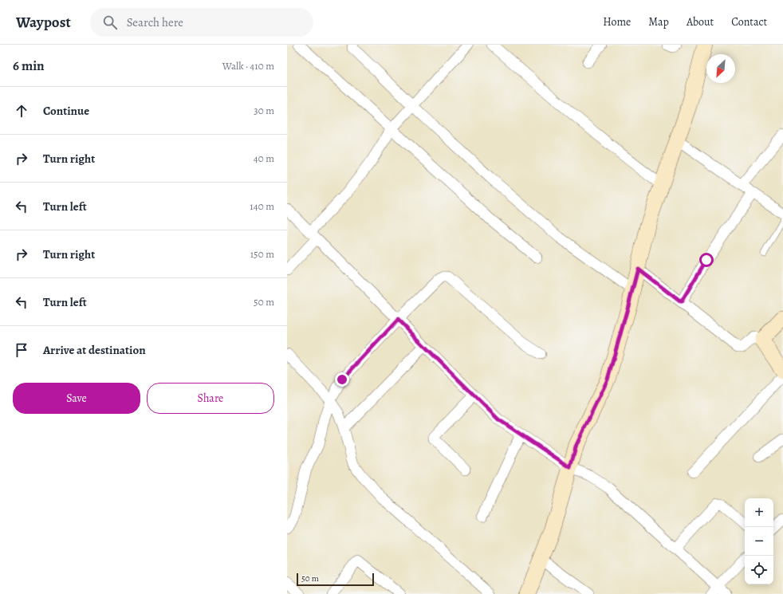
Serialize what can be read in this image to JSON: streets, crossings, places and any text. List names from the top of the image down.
{
  "scale_bar": "50 m",
  "north": "bottom left",
  "page": {
    "header": "Waypost",
    "search": "Search here",
    "nav": [
      "Home",
      "Map",
      "About",
      "Contact"
    ],
    "heading": ["6 min", "Walk · 410 m"],
    "list": [
      ["Continue", "30 m"],
      ["Turn right", "40 m"],
      ["Turn left", "140 m"],
      ["Turn right", "150 m"],
      ["Turn left", "50 m"],
      "Arrive at destination"
    ],
    "buttons": ["Save", "Share"],
    "map_buttons": ["+", "−"],
    "scale": "50 m"
  }
}
